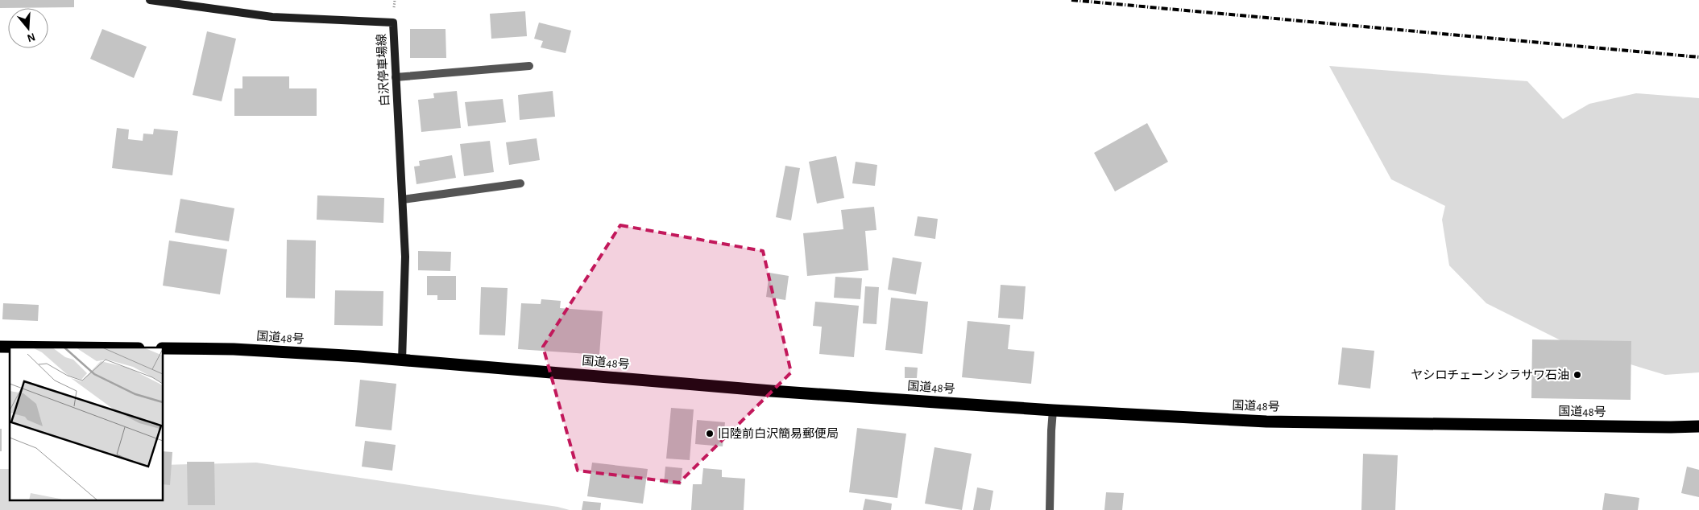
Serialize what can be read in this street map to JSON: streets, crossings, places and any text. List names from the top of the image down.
{
  "streets": {
    "highway": ["国道48号"],
    "main road": ["白沢停車場線"]
  },
  "crossings": [
    ["白沢停車場線", "国道48号"]
  ],
  "places": ["ヤシロチェーン シラサワ石油", "旧陸前白沢簡易郵便局"],
  "north": "bottom"
}
